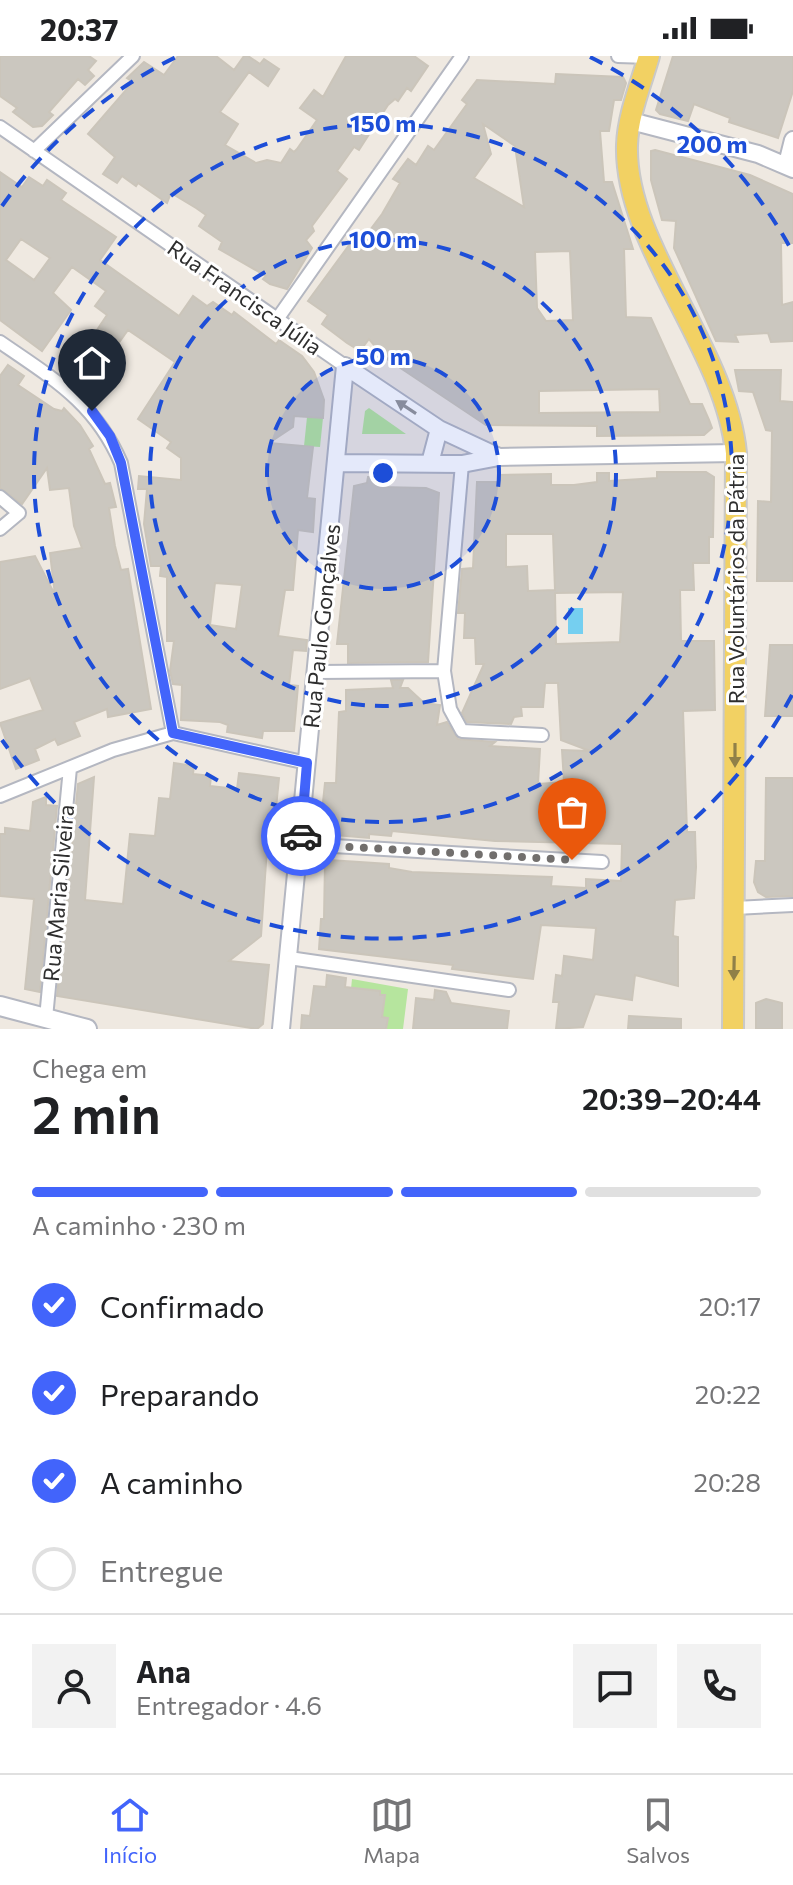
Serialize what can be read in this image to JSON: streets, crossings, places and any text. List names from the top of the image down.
{
  "streets": {
    "main road": ["Rua Voluntários da Pátria"],
    "street": ["Rua Francisca Júlia", "Rua Paulo Gonçalves", "Rua Maria Silveira"]
  },
  "crossings": [
    ["Rua Francisca Júlia", "Rua Voluntários da Pátria"],
    ["Rua Francisca Júlia", "Rua Paulo Gonçalves"]
  ],
  "one_way": ["Rua Voluntários da Pátria"],
  "page": {
    "status": "20:37",
    "heading": ["2 min", "Chega em", "20:39–20:44"],
    "panel": ["Ana", "Entregador · 4.6"],
    "bar": "A caminho · 230 m",
    "list": [
      ["Confirmado", "20:17"],
      ["Preparando", "20:22"],
      ["A caminho", "20:28"],
      "Entregue"
    ],
    "tabs": ["Início", "Mapa", "Salvos"]
  },
  "rings": [
    "150 m",
    "200 m",
    "100 m",
    "50 m"
  ]
}
